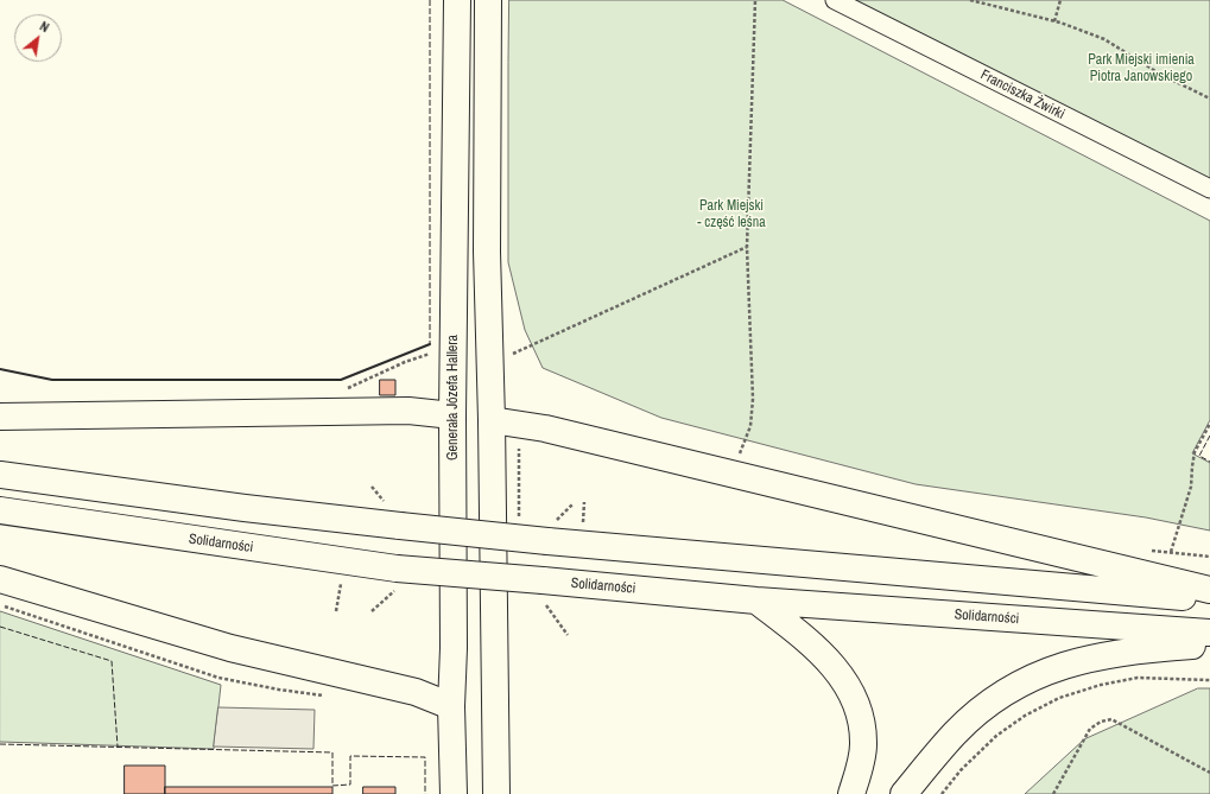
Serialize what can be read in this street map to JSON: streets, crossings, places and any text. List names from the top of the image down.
{
  "streets": {
    "main road": ["Generała Józefa Hallera", "Solidarności"],
    "street": ["Franciszka Żwirki"]
  },
  "parks": ["Park Miejski imienia Piotra Janowskiego", "Park Miejski - część leśna"],
  "north": "top right"
}
